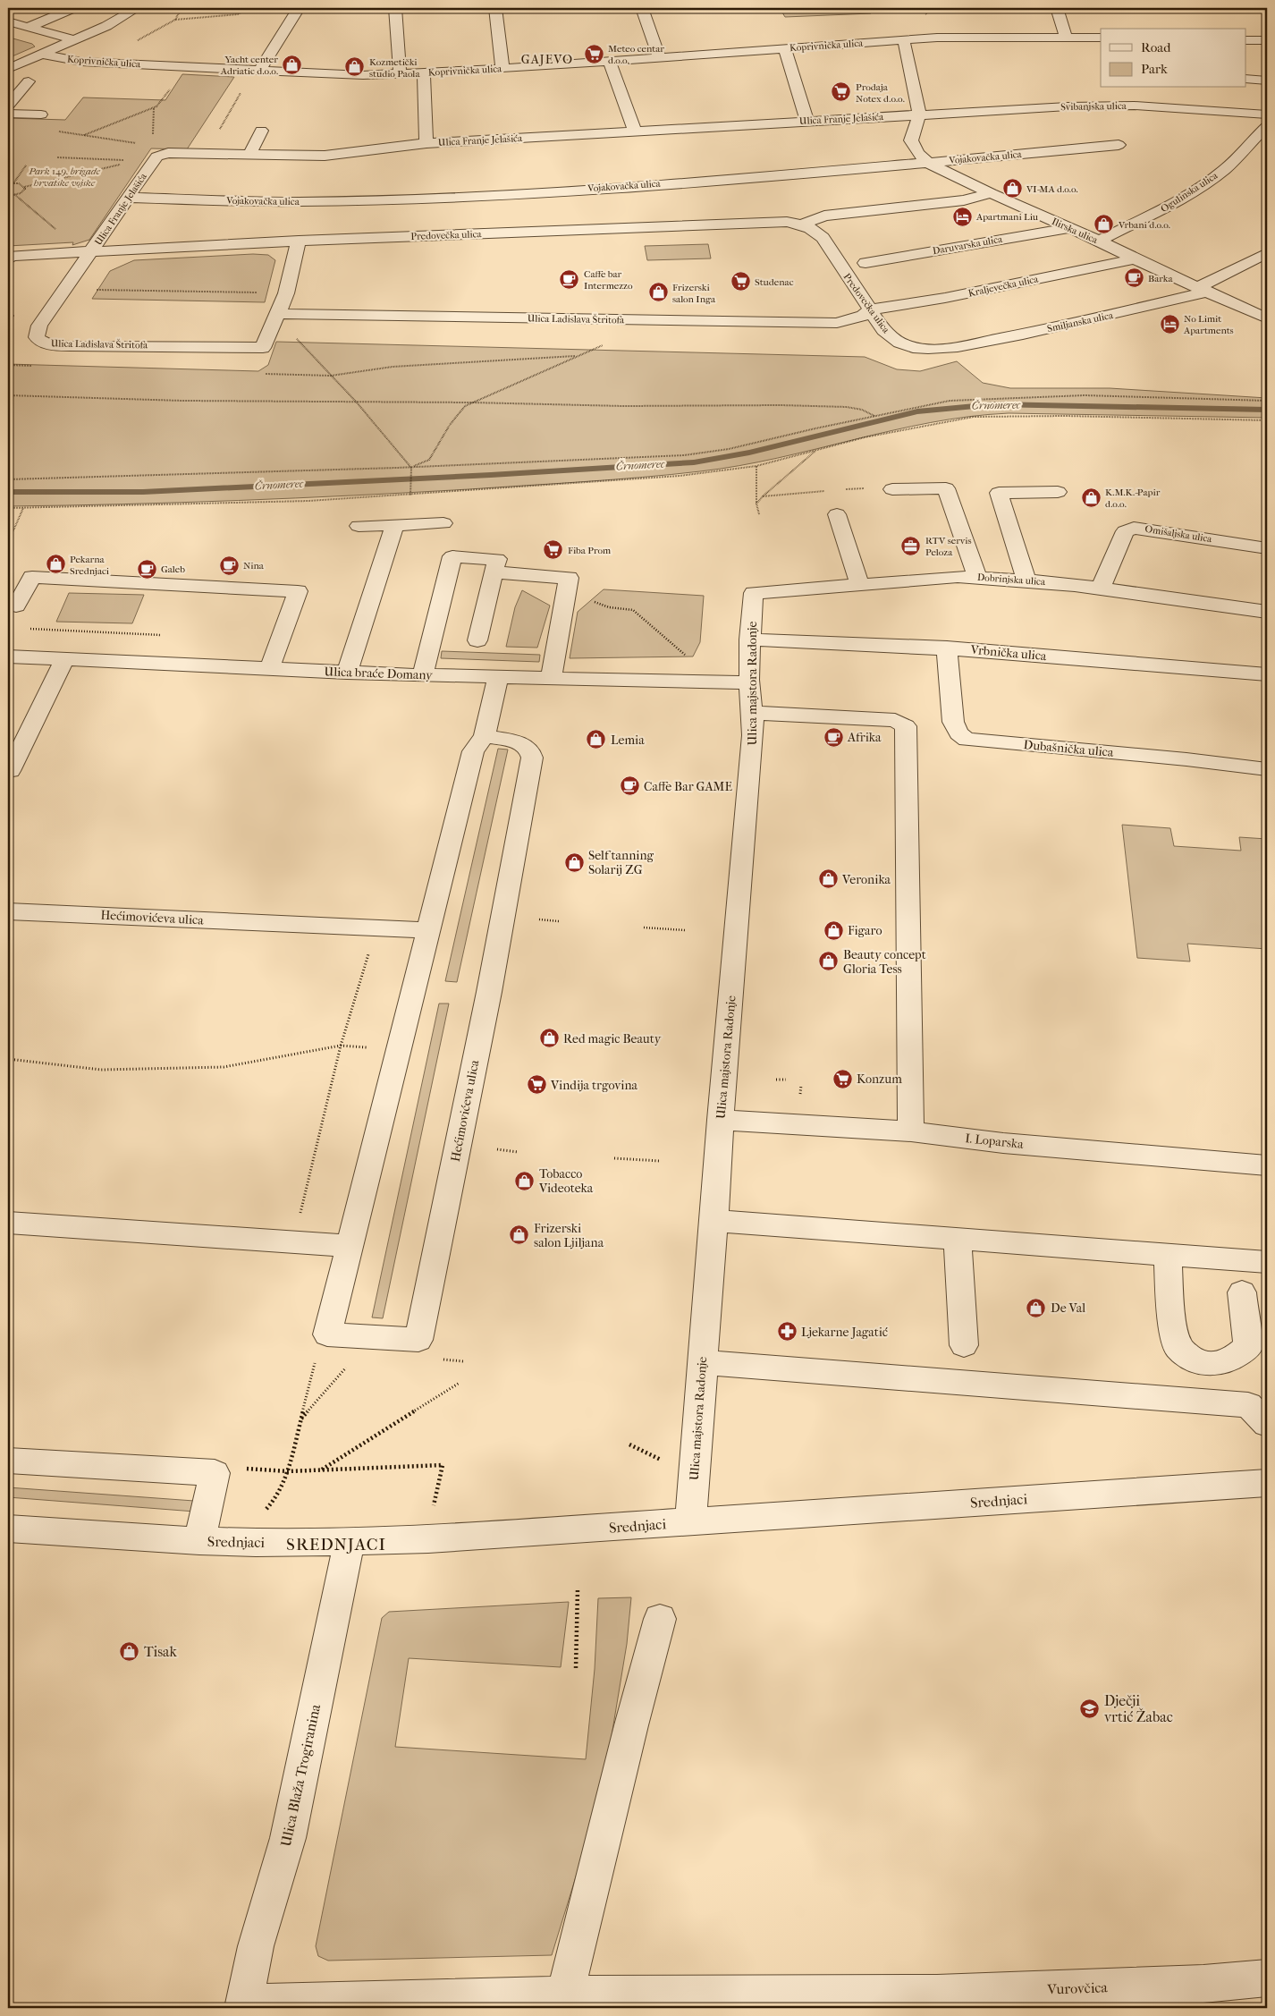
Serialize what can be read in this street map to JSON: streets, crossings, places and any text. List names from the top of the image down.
{
  "streets": {
    "street": [
      "Koprivnička ulica",
      "Svibanjska ulica",
      "Ulica Franje Jelašića",
      "Vojakovačka ulica",
      "Ogulinska ulica",
      "Ilirska ulica",
      "Predovečka ulica",
      "Daruvarska ulica",
      "Kraljevečka ulica",
      "Ulica Ladislava Štritofa",
      "Smiljanska ulica",
      "Omišaljska ulica",
      "Dobrinjska ulica",
      "Vrbnička ulica",
      "Ulica braće Domany",
      "Ulica majstora Radonje",
      "Dubašnička ulica",
      "Hećimovićeva ulica",
      "I. Loparska",
      "Srednjaci",
      "Ulica Blaža Trogiranina",
      "Vurovčica"
    ]
  },
  "crossings": [
    ["Koprivnička ulica", "Ilirska ulica"],
    ["Svibanjska ulica", "Ulica Franje Jelašića"],
    ["Svibanjska ulica", "Ilirska ulica"],
    ["Ulica Franje Jelašića", "Vojakovačka ulica"],
    ["Ulica Franje Jelašića", "Ilirska ulica"],
    ["Ulica Franje Jelašića", "Predovečka ulica"],
    ["Ulica Franje Jelašića", "Ulica Ladislava Štritofa"],
    ["Vojakovačka ulica", "Ilirska ulica"],
    ["Ogulinska ulica", "Ilirska ulica"],
    ["Ilirska ulica", "Predovečka ulica"],
    ["Ilirska ulica", "Daruvarska ulica"],
    ["Ilirska ulica", "Kraljevečka ulica"],
    ["Ilirska ulica", "Smiljanska ulica"],
    ["Predovečka ulica", "Kraljevečka ulica"],
    ["Predovečka ulica", "Ulica Ladislava Štritofa"],
    ["Predovečka ulica", "Smiljanska ulica"],
    ["Kraljevečka ulica", "Ulica Ladislava Štritofa"],
    ["Omišaljska ulica", "Dobrinjska ulica"],
    ["Dobrinjska ulica", "Ulica majstora Radonje"],
    ["Vrbnička ulica", "Ulica majstora Radonje"],
    ["Vrbnička ulica", "Dubašnička ulica"],
    ["Ulica braće Domany", "Ulica majstora Radonje"],
    ["Ulica braće Domany", "Hećimovićeva ulica"],
    ["Ulica majstora Radonje", "I. Loparska"],
    ["Ulica majstora Radonje", "Srednjaci"],
    ["Srednjaci", "Ulica Blaža Trogiranina"],
    ["Ulica Blaža Trogiranina", "Vurovčica"]
  ],
  "districts": ["GAJEVO", "SREDNJACI"],
  "water": ["Črnomerec"],
  "parks": ["Park 149. brigade hrvatske vojske"],
  "places": {
    "supermarket": [
      "Meteo centar d.o.o.",
      "Prodaja Notex d.o.o.",
      "Studenac",
      "Fiba Prom",
      "Konzum",
      "Vindija trgovina"
    ],
    "shop": [
      "Yacht center Adriatic d.o.o.",
      "Kozmetički studio Paola",
      "VI-MA d.o.o.",
      "Vrbani d.o.o.",
      "Frizerski salon Inga",
      "K.M.K.-Papir d.o.o.",
      "Pekarna Srednjaci",
      "Lemia",
      "Self tanning Solarij ZG",
      "Veronika",
      "Figaro",
      "Beauty concept Gloria Tess",
      "Red magic Beauty",
      "Tobacco Videoteka",
      "Frizerski salon Ljiljana",
      "De Val",
      "Tisak"
    ],
    "hotel": ["Apartmani Liu", "No Limit Apartments"],
    "cafe": [
      "Barka",
      "Caffe bar Intermezzo",
      "Nina",
      "Galeb",
      "Afrika",
      "Caffe Bar GAME"
    ],
    "office": ["RTV servis Peloza"],
    "pharmacy": ["Ljekarne Jagatić"],
    "school or university": ["Dječji vrtić Žabac"]
  },
  "legend": ["Road", "Park"]
}
